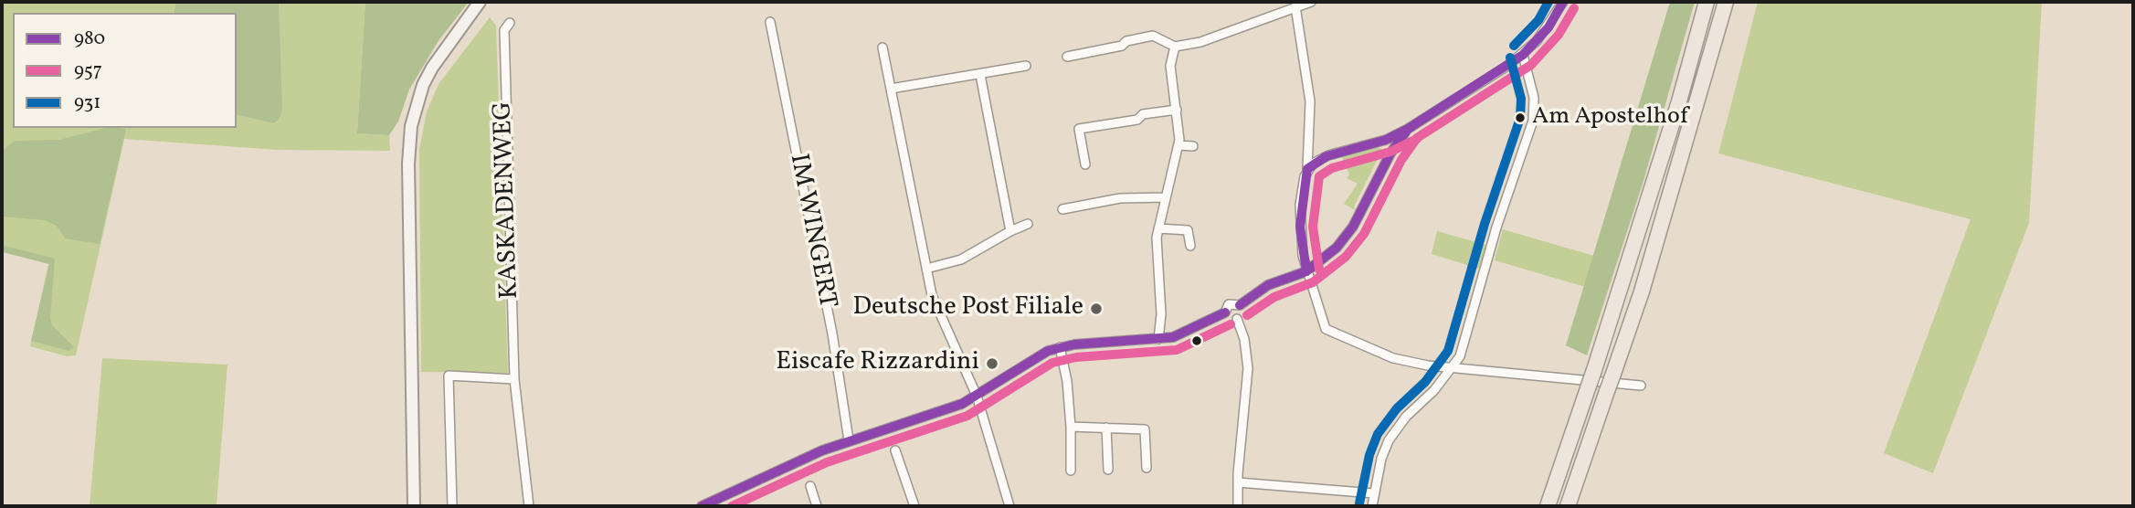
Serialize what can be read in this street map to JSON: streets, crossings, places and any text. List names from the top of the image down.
{
  "streets": {
    "street": ["KASKADENWEG", "IM WINGERT"]
  },
  "places": ["Am Apostelhof", "Deutsche Post Filiale", "Eiscafe Rizzardini"],
  "lines": ["transit line 980", "transit line 931", "transit line 957"],
  "legend": ["980", "957", "931"]
}
